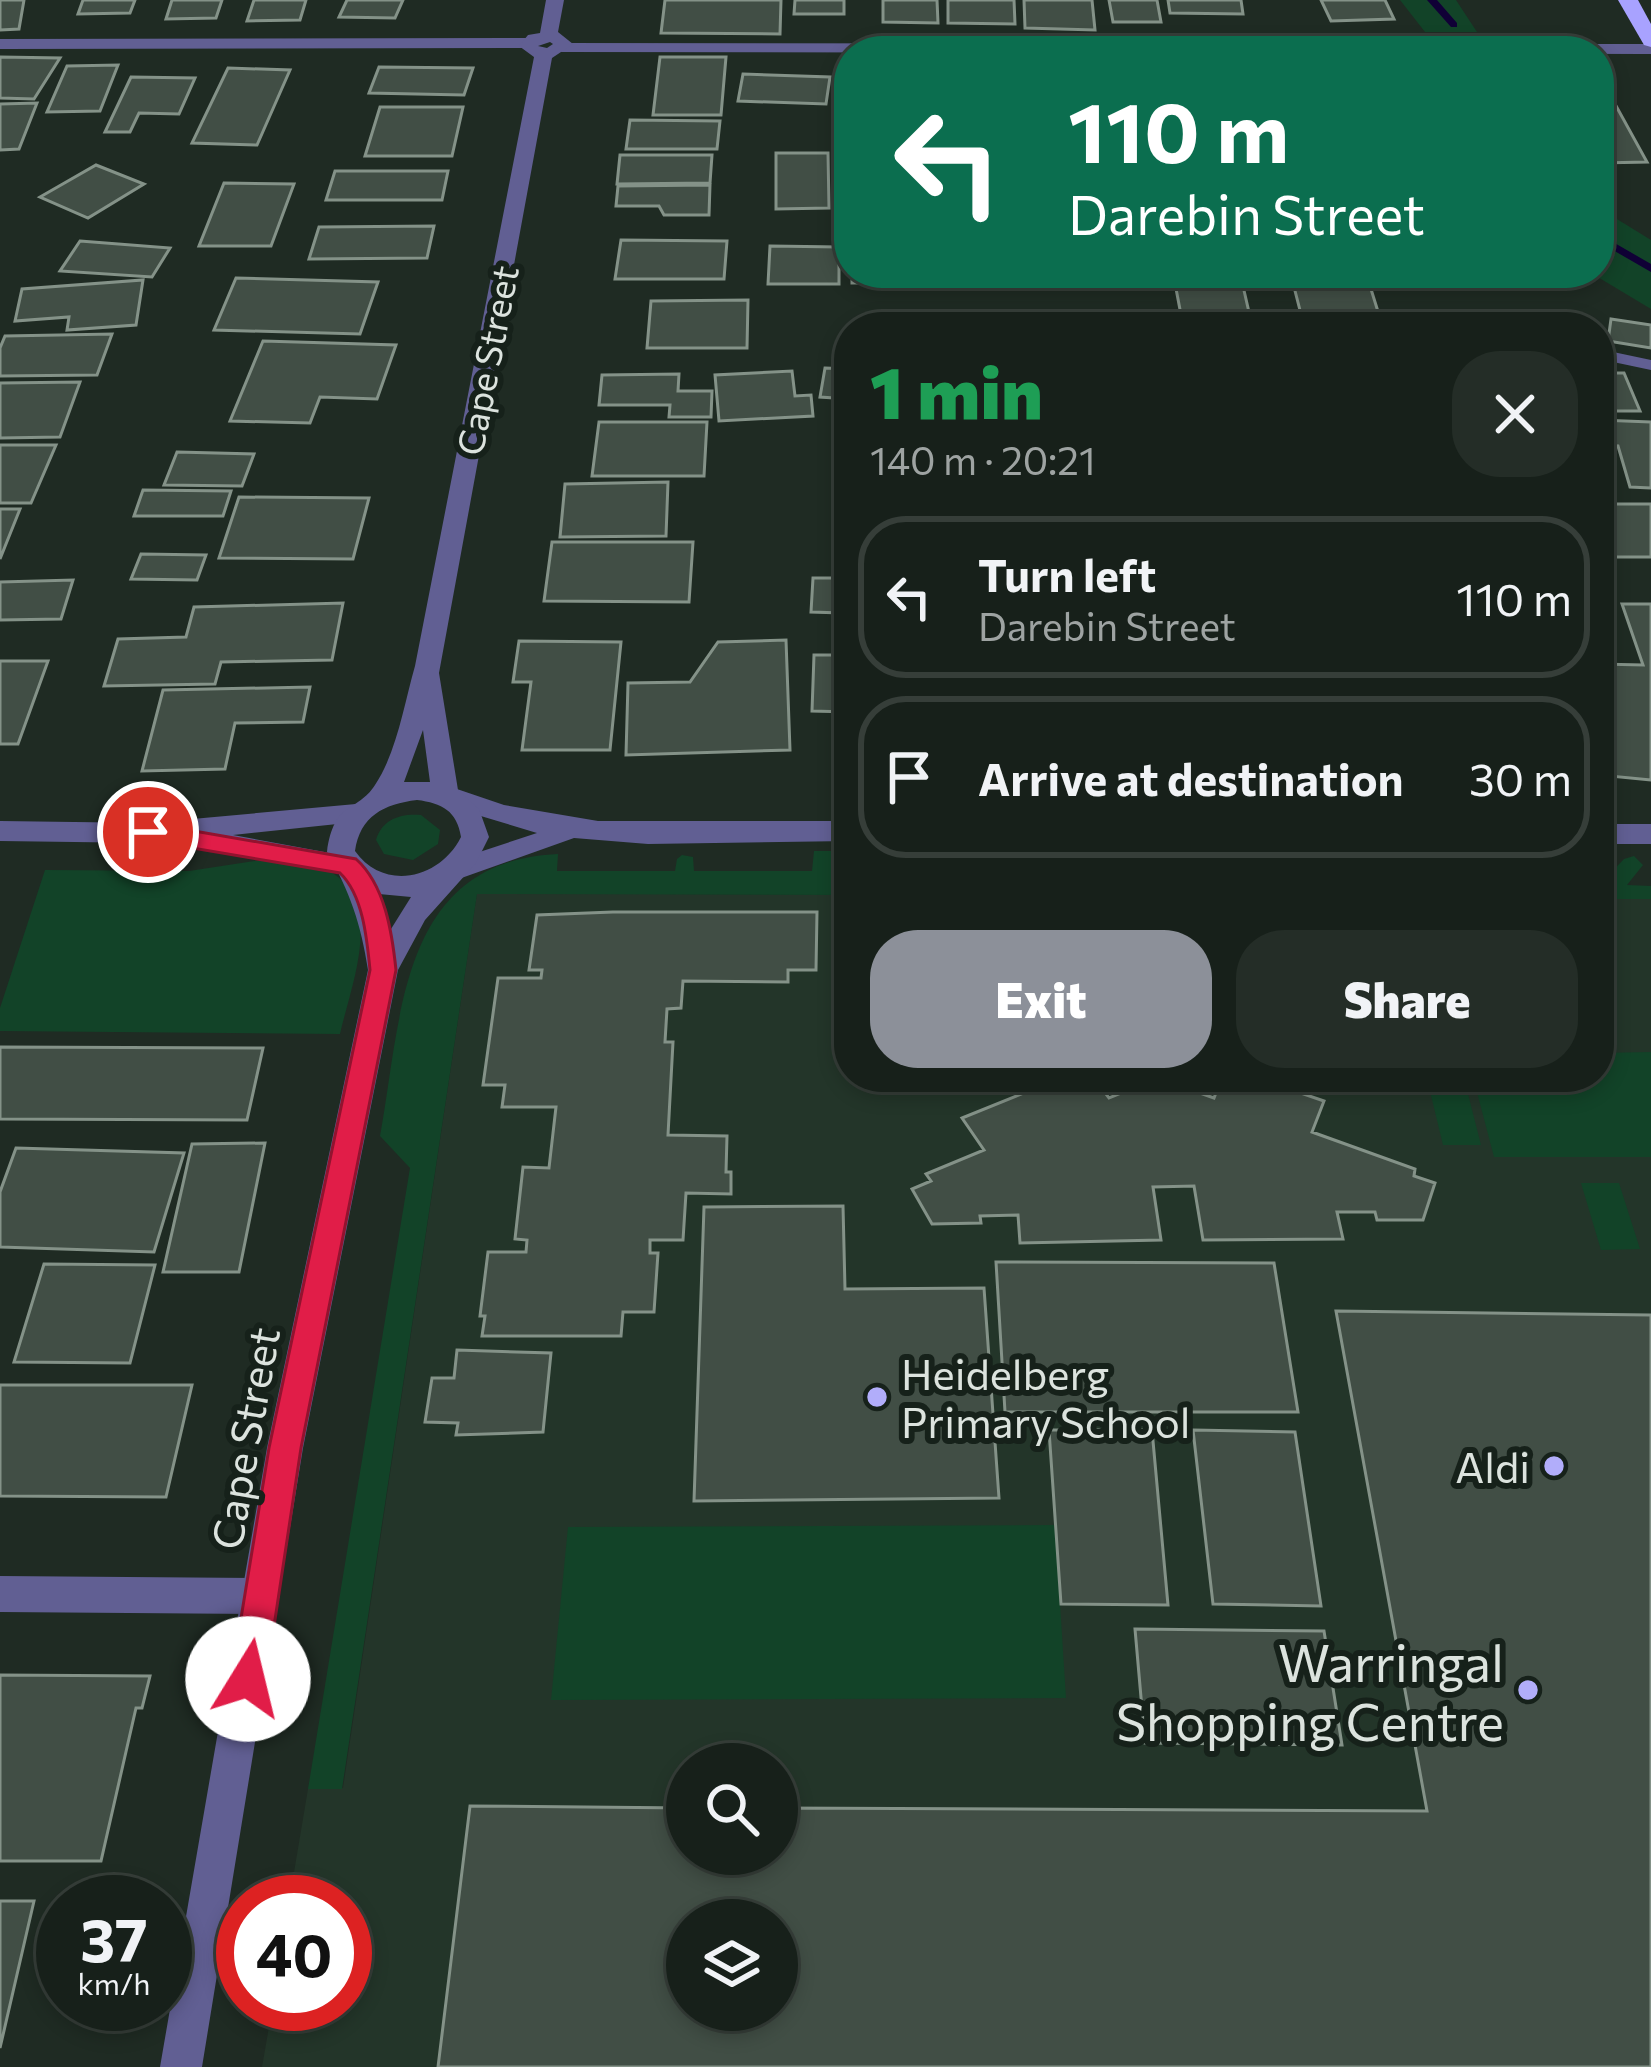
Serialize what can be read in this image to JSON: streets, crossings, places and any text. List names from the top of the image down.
{
  "streets": {
    "street": ["Cape Street"]
  },
  "places": ["Heidelberg Primary School", "Aldi", "Warringal Shopping Centre"],
  "page": {
    "turn": ["110 m", "Darebin Street"],
    "heading": ["1 min", "140 m · 20:21"],
    "list": [
      {
        "name": "Turn left",
        "note": "Darebin Street",
        "value": "110 m"
      },
      {
        "name": "Arrive at destination",
        "value": "30 m"
      }
    ],
    "buttons": ["Exit", "Share"],
    "speed": "37 km/h",
    "limit": "40"
  }
}
